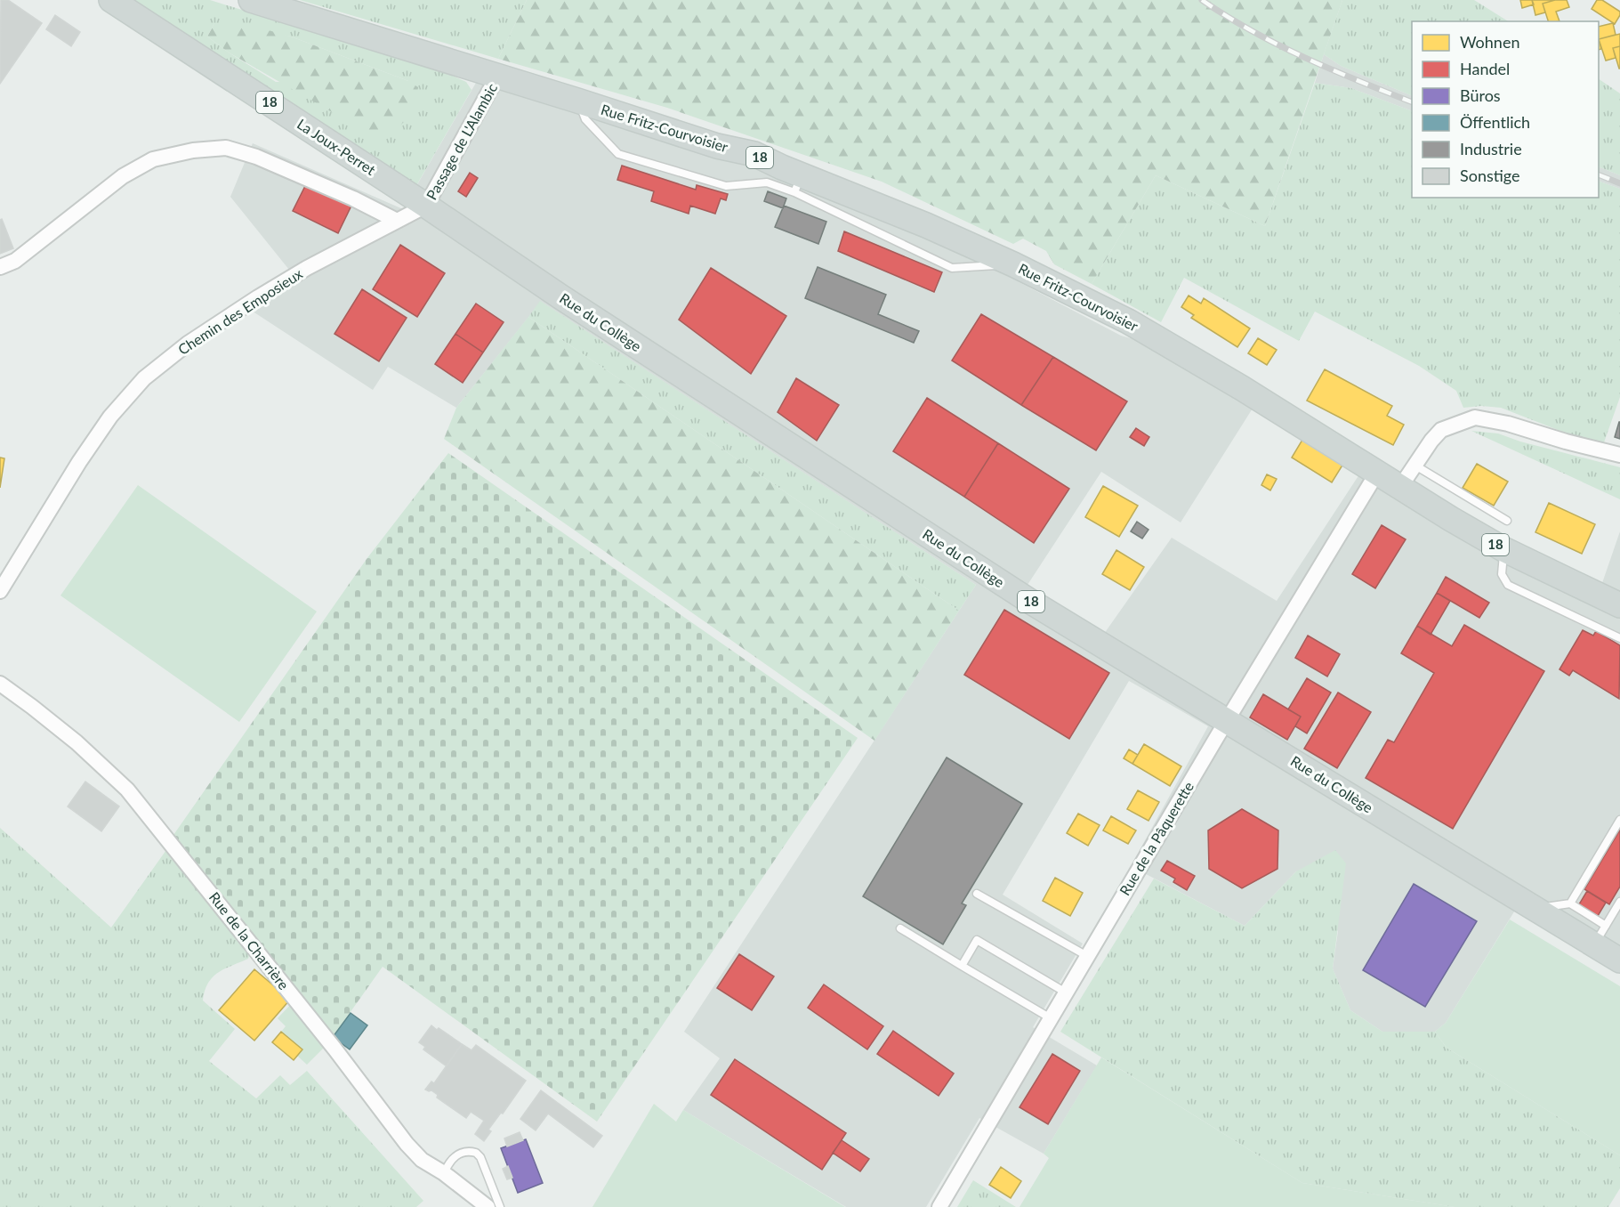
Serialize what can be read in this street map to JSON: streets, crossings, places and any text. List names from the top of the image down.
{
  "streets": {
    "main road": [
      "18",
      "Rue Fritz-Courvoisier",
      "La Joux-Perret",
      "Rue du Collège"
    ],
    "street": [
      "Passage de L'Alambic",
      "Chemin des Emposieux",
      "Rue de la Pâquerette",
      "Rue de la Charrière"
    ]
  },
  "crossings": [
    ["18", "Rue Fritz-Courvoisier"],
    ["18", "Passage de L'Alambic"],
    ["Rue Fritz-Courvoisier", "Passage de L'Alambic"],
    ["Rue Fritz-Courvoisier", "Rue de la Pâquerette"],
    ["Passage de L'Alambic", "La Joux-Perret"],
    ["Passage de L'Alambic", "Chemin des Emposieux"],
    ["Passage de L'Alambic", "Rue du Collège"],
    ["La Joux-Perret", "Chemin des Emposieux"],
    ["La Joux-Perret", "Rue du Collège"],
    ["Chemin des Emposieux", "Rue du Collège"],
    ["Rue du Collège", "Rue de la Pâquerette"]
  ],
  "legend": [
    "Wohnen",
    "Handel",
    "Büros",
    "Öffentlich",
    "Industrie",
    "Sonstige"
  ]
}
